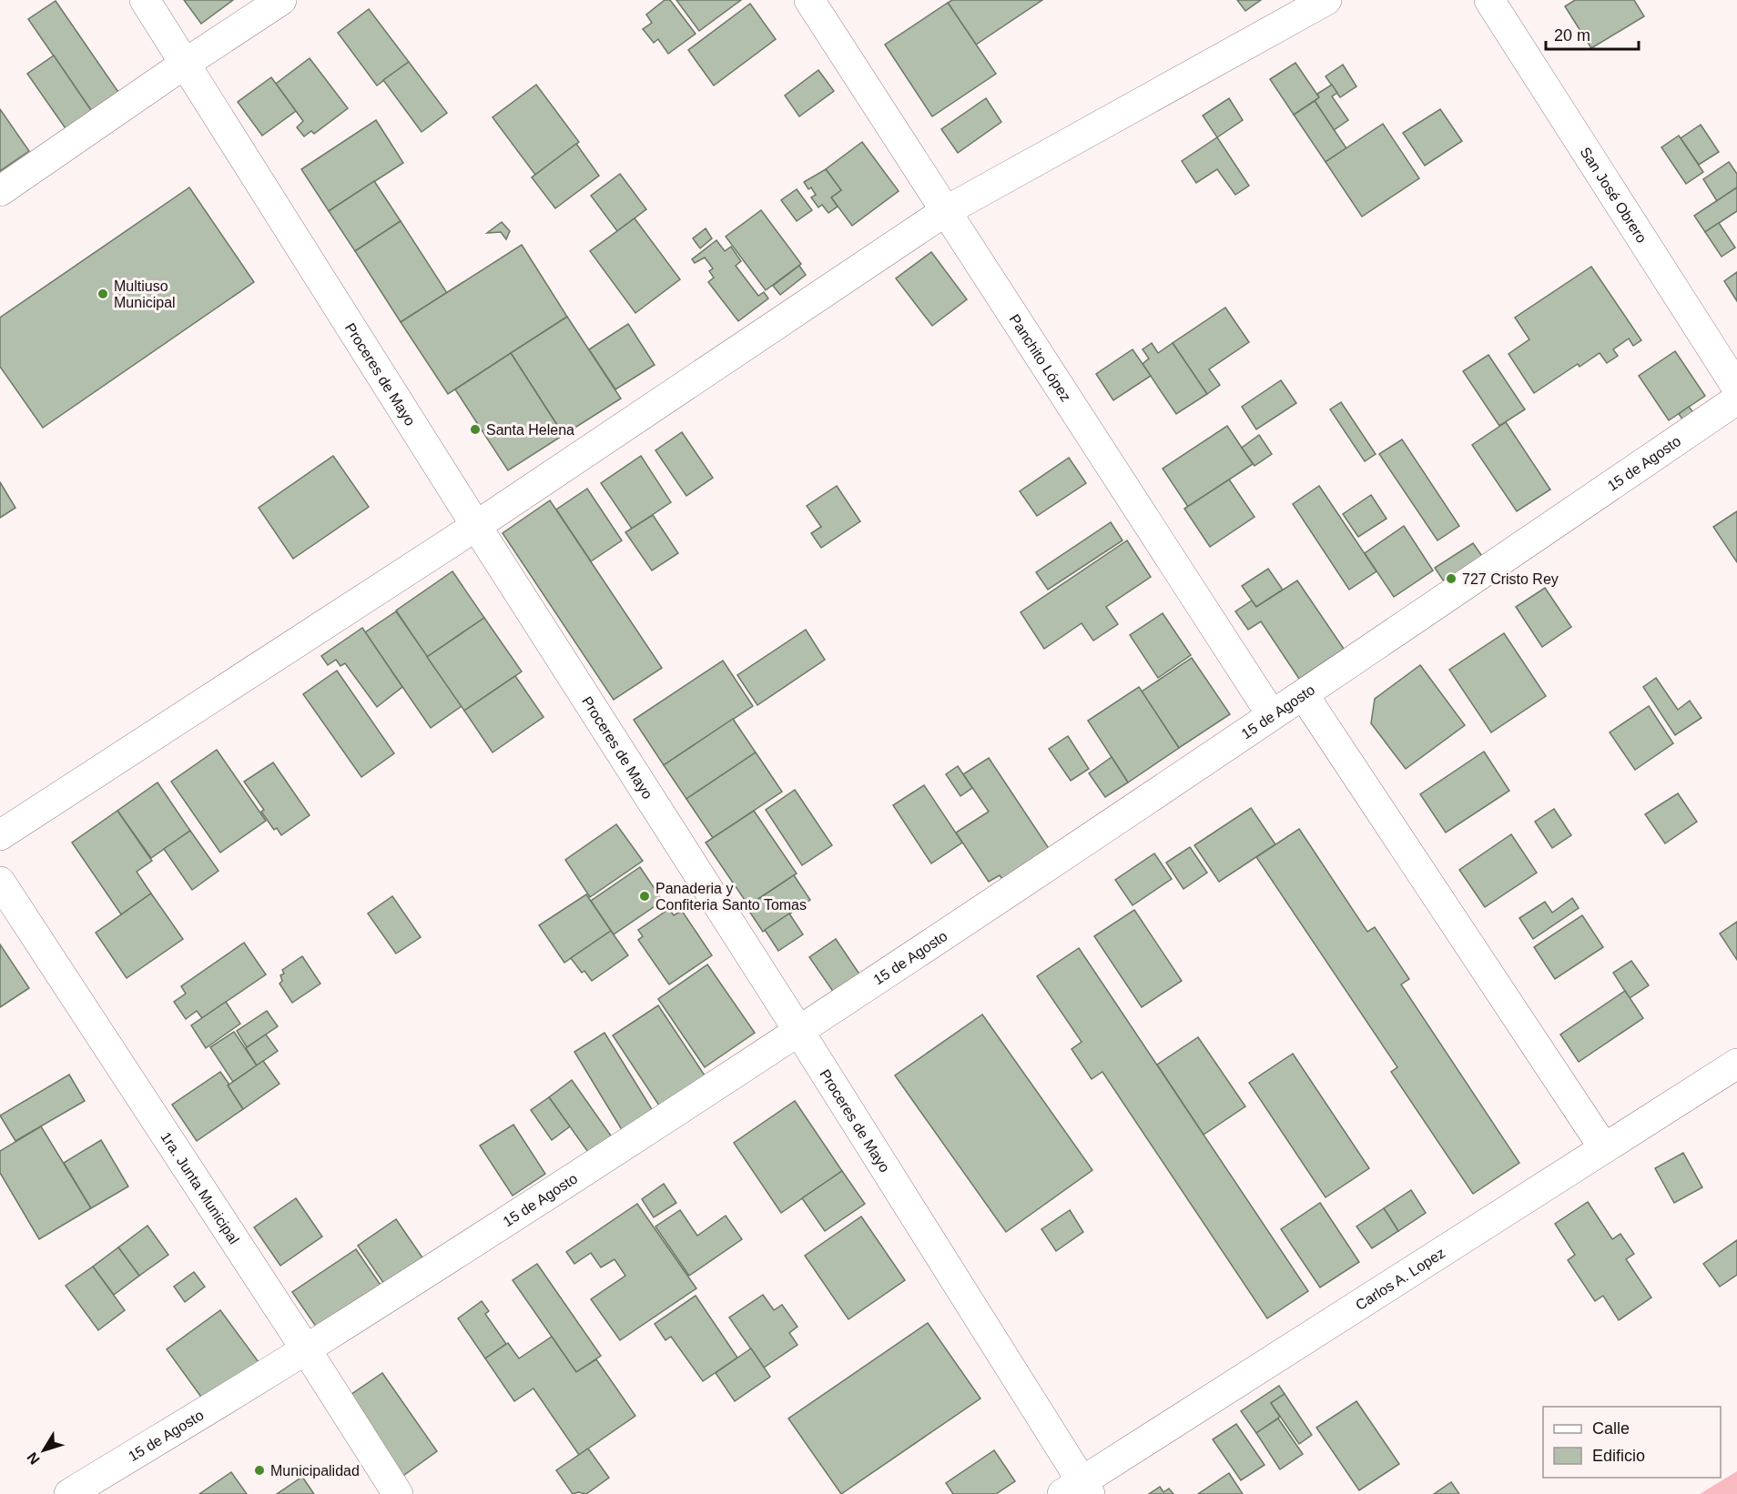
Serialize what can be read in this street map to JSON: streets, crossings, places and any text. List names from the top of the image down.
{
  "streets": {
    "street": [
      "San José Obrero",
      "Panchito López",
      "Proceres de Mayo",
      "15 de Agosto",
      "1ra. Junta Municipal",
      "Carlos A. Lopez"
    ]
  },
  "crossings": [
    ["Panchito López", "15 de Agosto"],
    ["Proceres de Mayo", "15 de Agosto"],
    ["Proceres de Mayo", "Carlos A. Lopez"],
    ["15 de Agosto", "1ra. Junta Municipal"]
  ],
  "places": [
    "Multiuso Municipal",
    "Santa Helena",
    "727 Cristo Rey",
    "Panaderia y Confiteria Santo Tomas",
    "Municipalidad"
  ],
  "legend": ["Calle", "Edificio"],
  "scale_bar": "20 m",
  "north": "bottom left"
}
